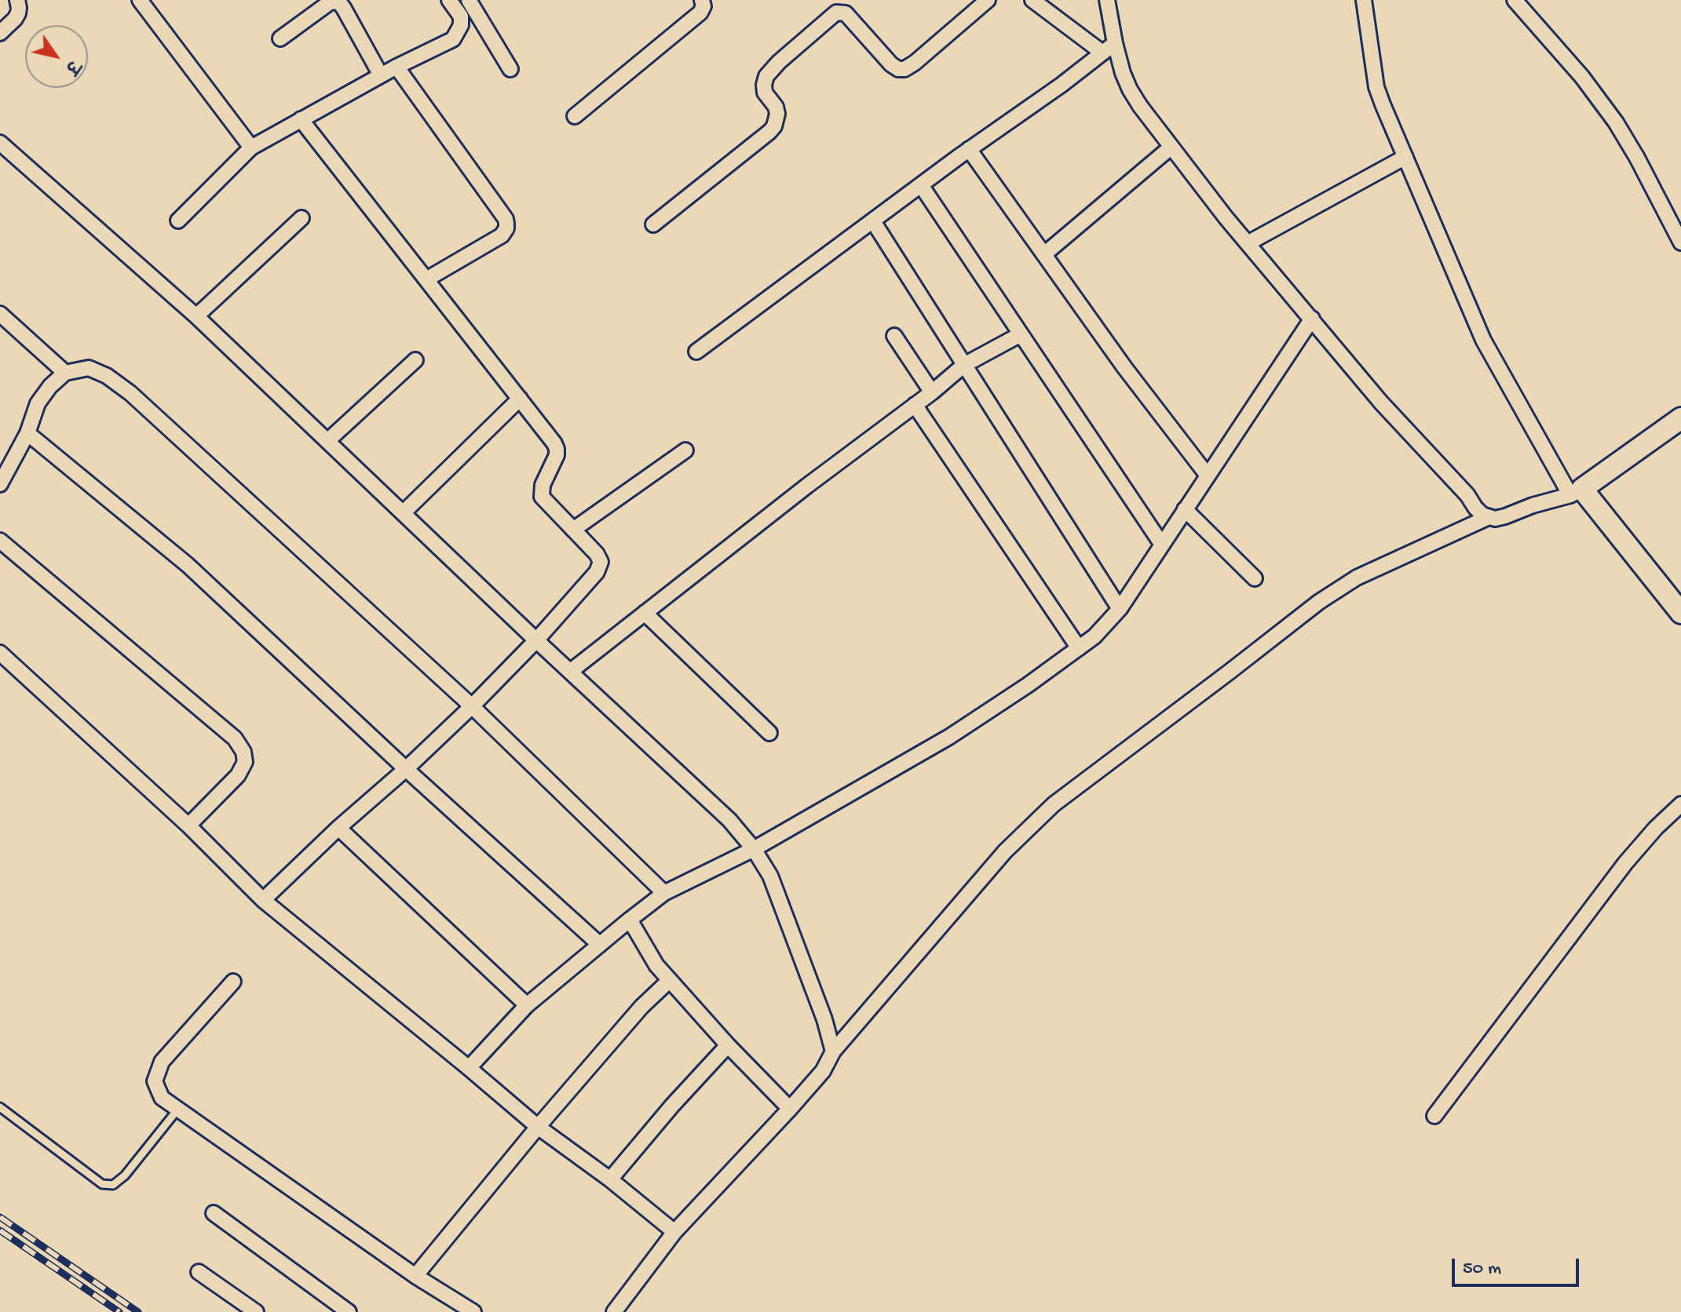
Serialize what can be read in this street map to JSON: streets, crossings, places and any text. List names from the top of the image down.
{
  "scale_bar": "50 m",
  "north": "bottom right"
}
